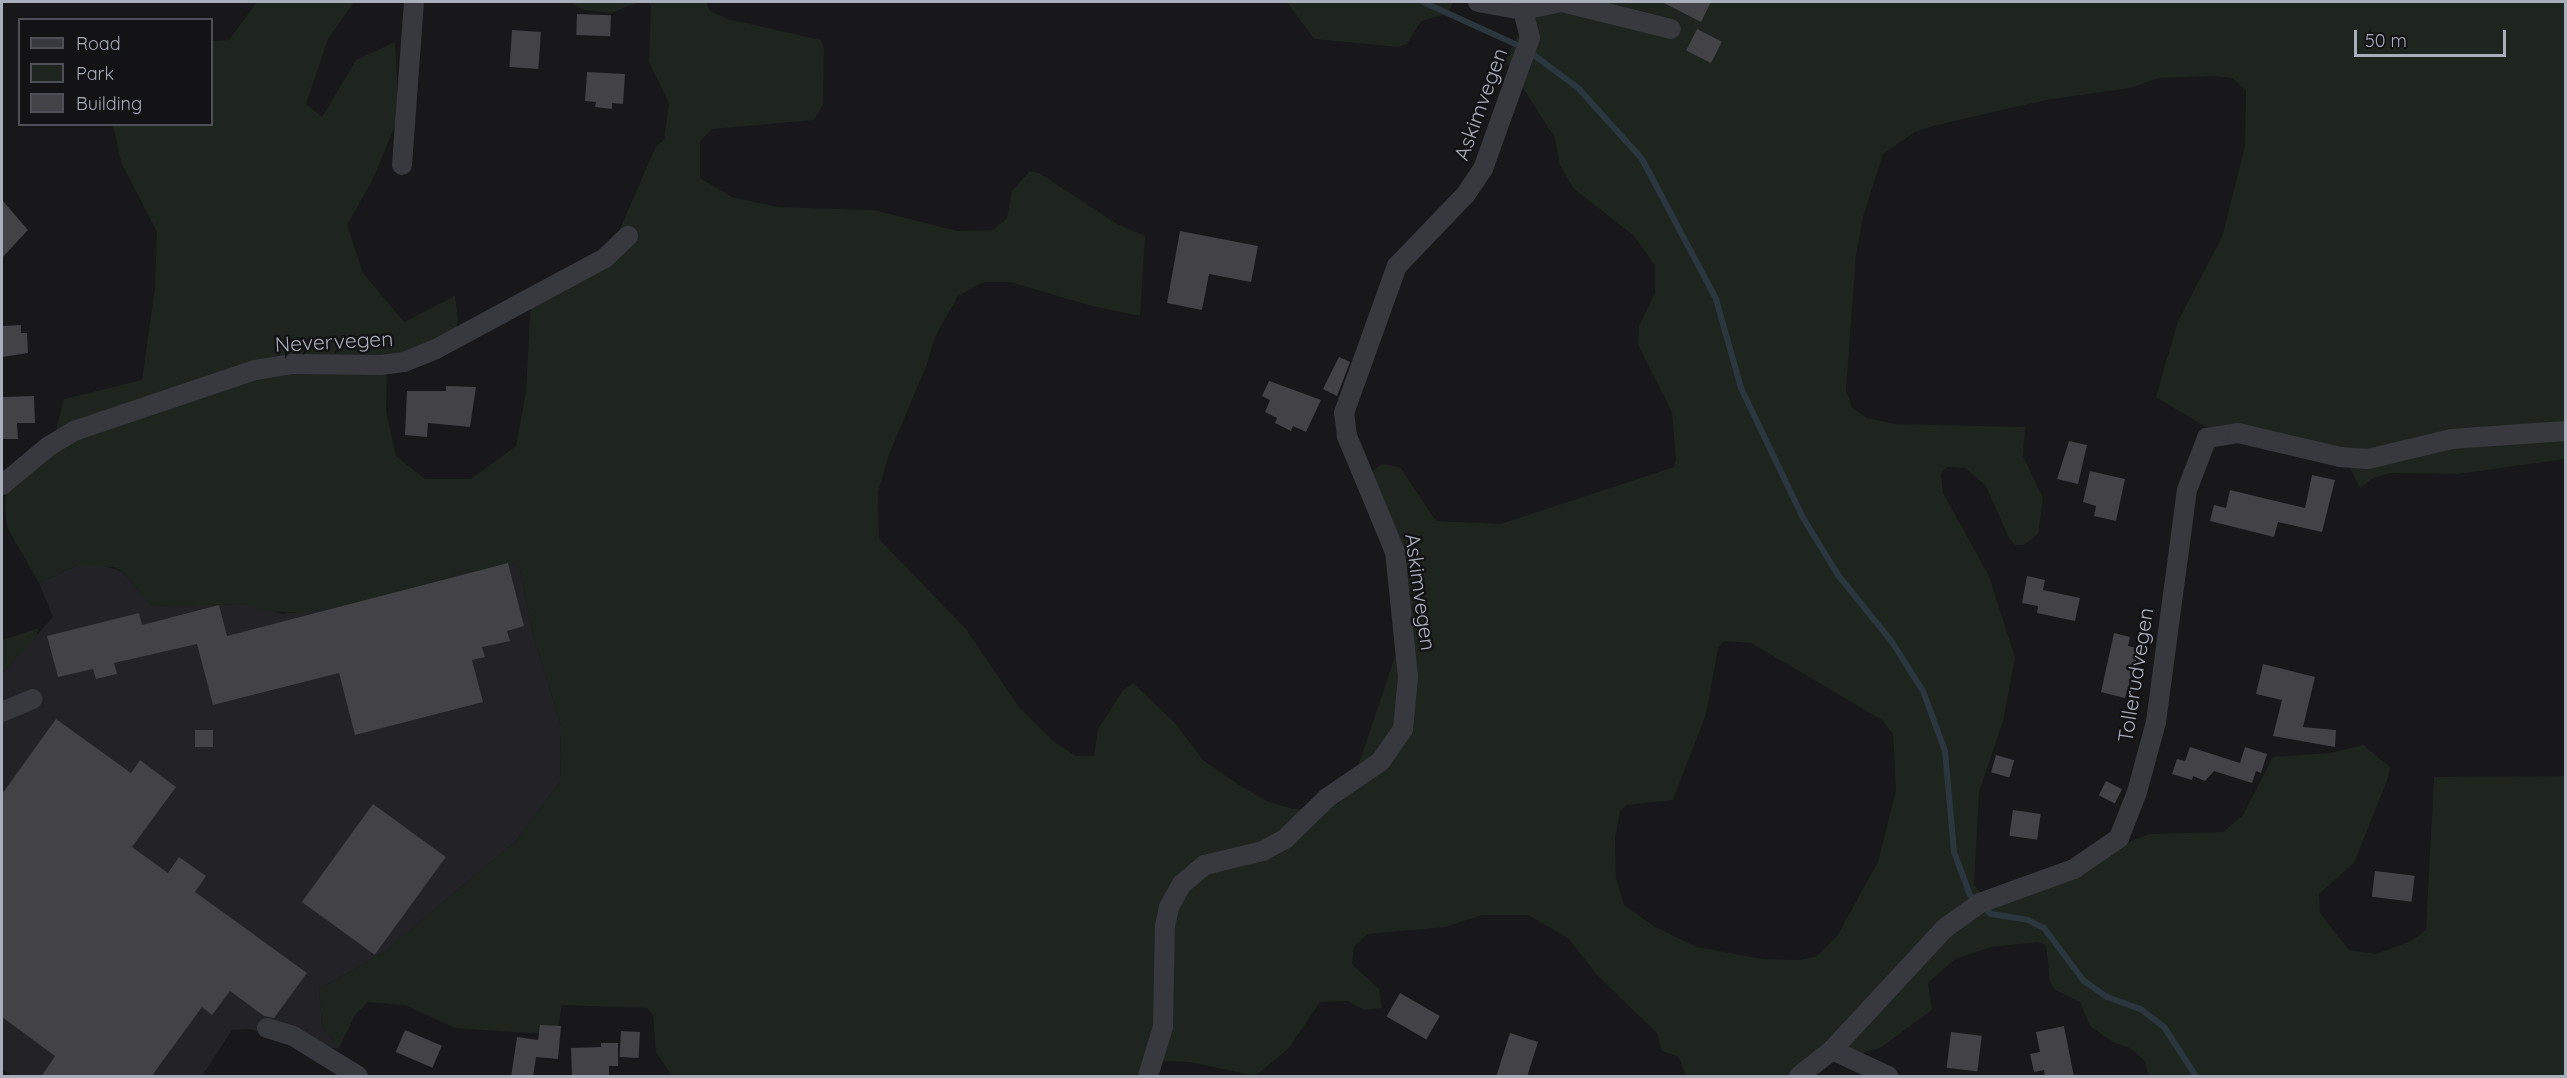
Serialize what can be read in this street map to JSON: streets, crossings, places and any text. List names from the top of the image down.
{
  "streets": {
    "street": ["Askimvegen", "Nevervegen", "Tollerudvegen"]
  },
  "legend": ["Road", "Park", "Building"],
  "scale_bar": "50 m"
}
